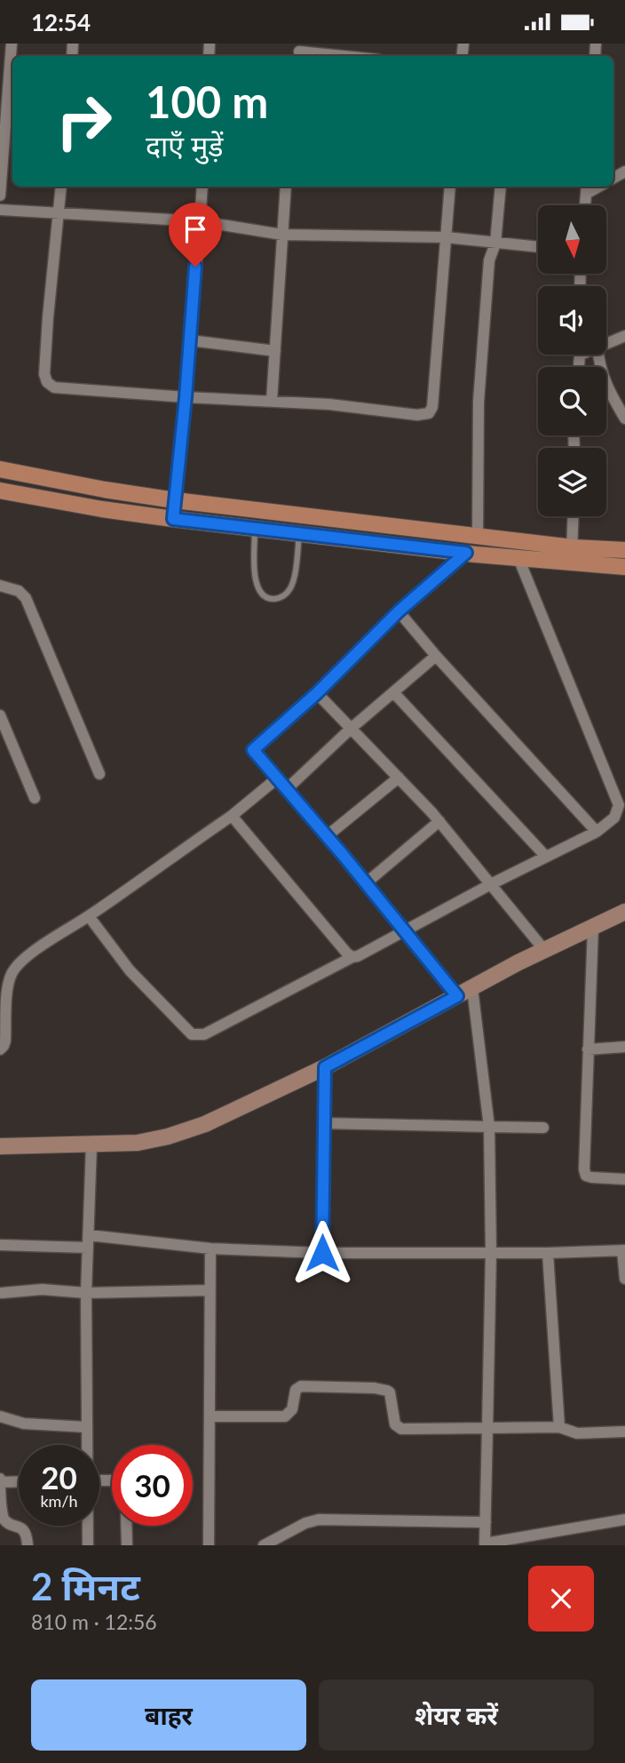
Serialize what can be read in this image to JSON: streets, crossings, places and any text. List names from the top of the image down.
{
  "north": "bottom",
  "page": {
    "status": "12:54",
    "turn": ["100 m", "दाएँ मुड़ें"],
    "speed": "20 km/h",
    "limit": "30",
    "heading": ["2 मिनट", "810 m · 12:56"],
    "buttons": ["बाहर", "शेयर करें"]
  }
}
